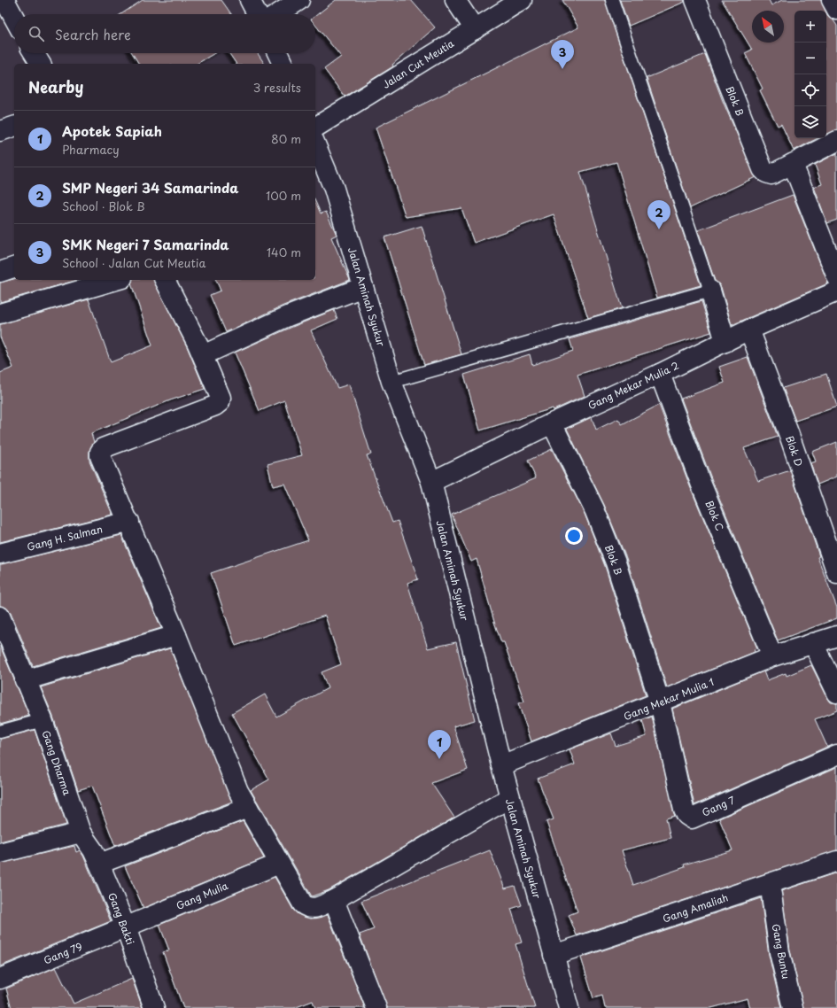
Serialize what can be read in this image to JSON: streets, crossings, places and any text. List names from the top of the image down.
{
  "streets": {
    "street": [
      "Jalan Cut Meutia",
      "Blok B",
      "Jalan Aminah Syukur",
      "Gang Mekar Mulia 2",
      "Blok D",
      "Blok C",
      "Gang H. Salman",
      "Gang Mekar Mulia 1",
      "Gang Dharma",
      "Gang 7",
      "Gang Mulia",
      "Gang Amaliah",
      "Gang Bakti",
      "Gang Buntu",
      "Gang 79"
    ]
  },
  "crossings": [
    ["Blok B", "Gang Mekar Mulia 2"],
    ["Blok B", "Gang Mekar Mulia 1"],
    ["Blok B", "Gang 7"],
    ["Jalan Aminah Syukur", "Gang Mekar Mulia 2"],
    ["Jalan Aminah Syukur", "Gang Mekar Mulia 1"],
    ["Jalan Aminah Syukur", "Gang Amaliah"],
    ["Gang Mekar Mulia 2", "Blok D"],
    ["Gang Mekar Mulia 2", "Blok C"],
    ["Blok C", "Gang Mekar Mulia 1"],
    ["Gang Mekar Mulia 1", "Gang 7"],
    ["Gang Dharma", "Gang Bakti"],
    ["Gang Mulia", "Gang Bakti"],
    ["Gang Mulia", "Gang 79"],
    ["Gang Bakti", "Gang 79"]
  ],
  "north": "top left",
  "page": {
    "map_buttons": ["+", "−"],
    "search": "Search here",
    "pins": ["3", "2", "1"],
    "heading": ["Nearby", "3 results"],
    "list": [
      {
        "mark": "1",
        "name": "Apotek Sapiah",
        "note": "Pharmacy",
        "value": "80 m"
      },
      {
        "mark": "2",
        "name": "SMP Negeri 34 Samarinda",
        "note": "School · Blok B",
        "value": "100 m"
      },
      {
        "mark": "3",
        "name": "SMK Negeri 7 Samarinda",
        "note": "School · Jalan Cut Meutia",
        "value": "140 m"
      }
    ]
  }
}
